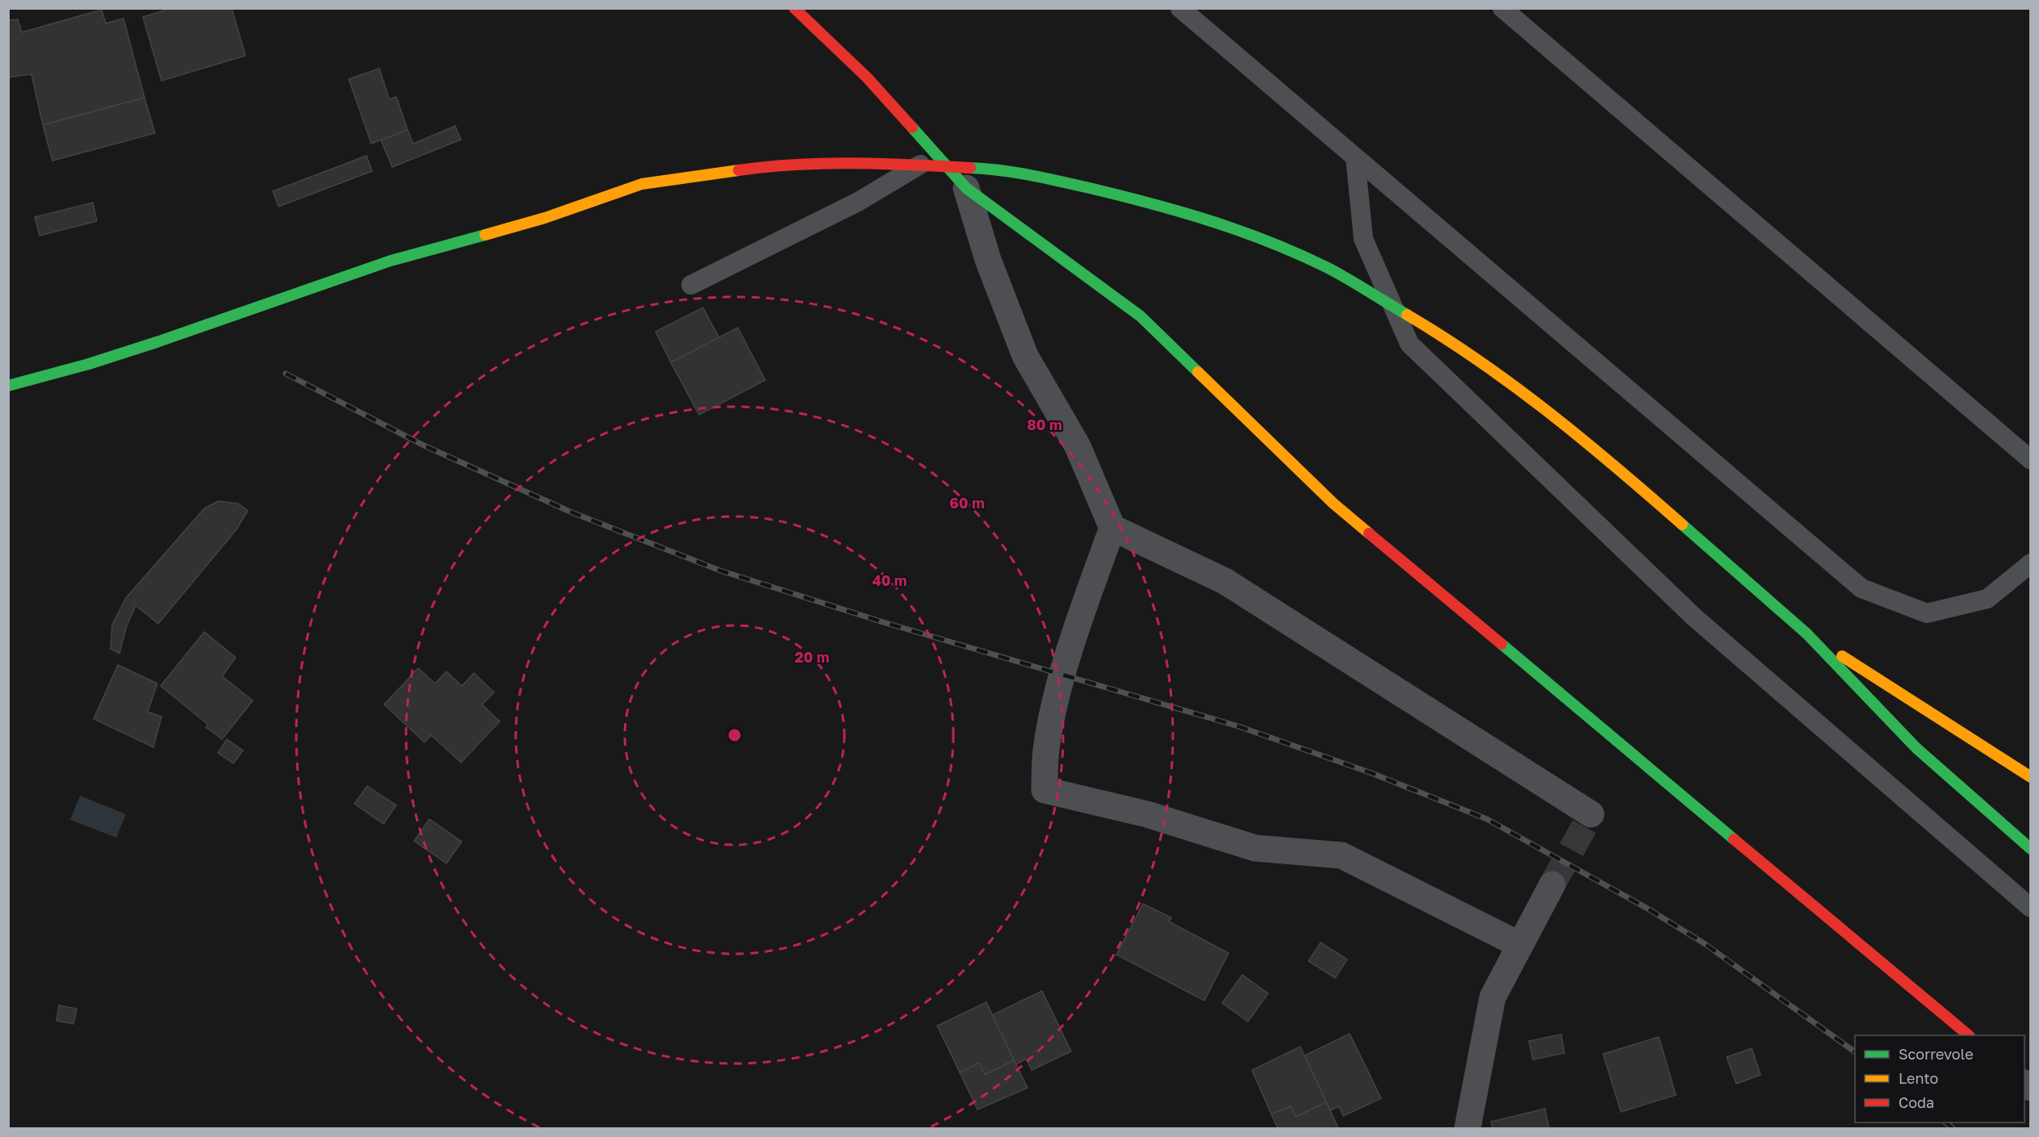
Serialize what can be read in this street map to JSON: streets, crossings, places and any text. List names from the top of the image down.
{
  "legend": ["Scorrevole", "Lento", "Coda"],
  "rings": [
    "80 m",
    "60 m",
    "40 m",
    "20 m"
  ]
}
